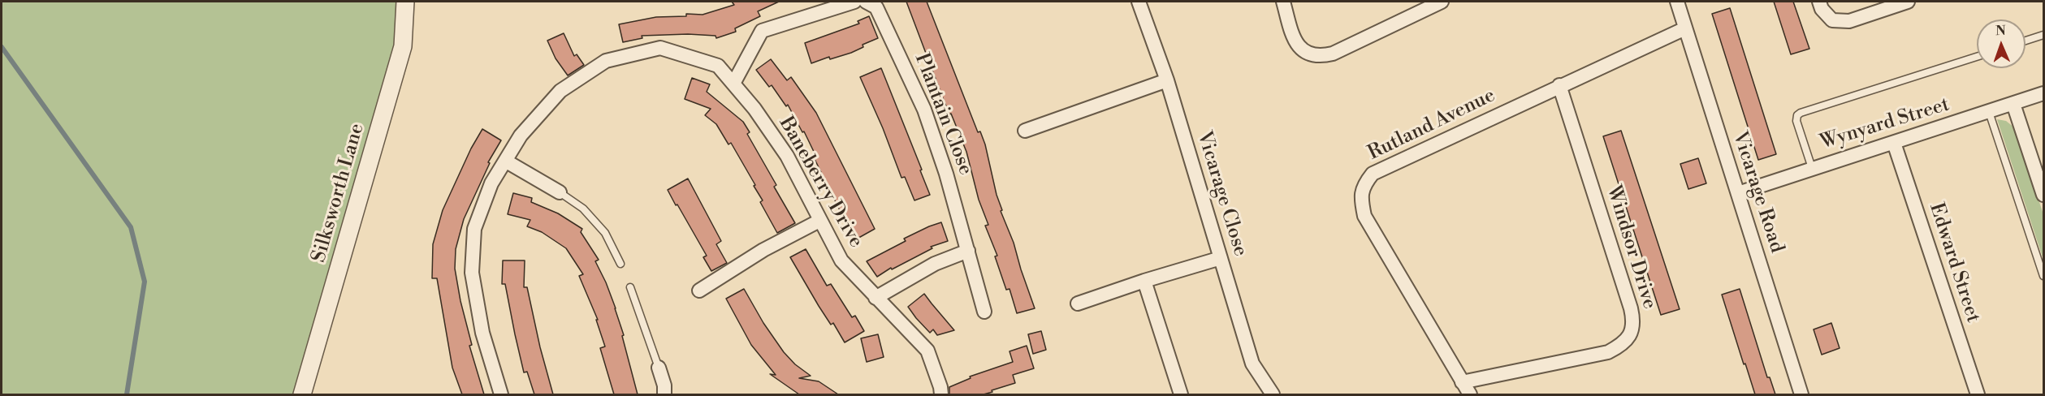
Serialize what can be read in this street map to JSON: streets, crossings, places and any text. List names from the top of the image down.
{
  "streets": {
    "street": [
      "Plantain Close",
      "Wynyard Street",
      "Rutland Avenue",
      "Baneberry Drive",
      "Vicarage Road",
      "Silksworth Lane",
      "Vicarage Close",
      "Windsor Drive",
      "Edward Street"
    ]
  },
  "crossings": [
    ["Wynyard Street", "Vicarage Road"],
    ["Wynyard Street", "Edward Street"],
    ["Rutland Avenue", "Vicarage Road"],
    ["Rutland Avenue", "Windsor Drive"]
  ],
  "north": "top"
}
